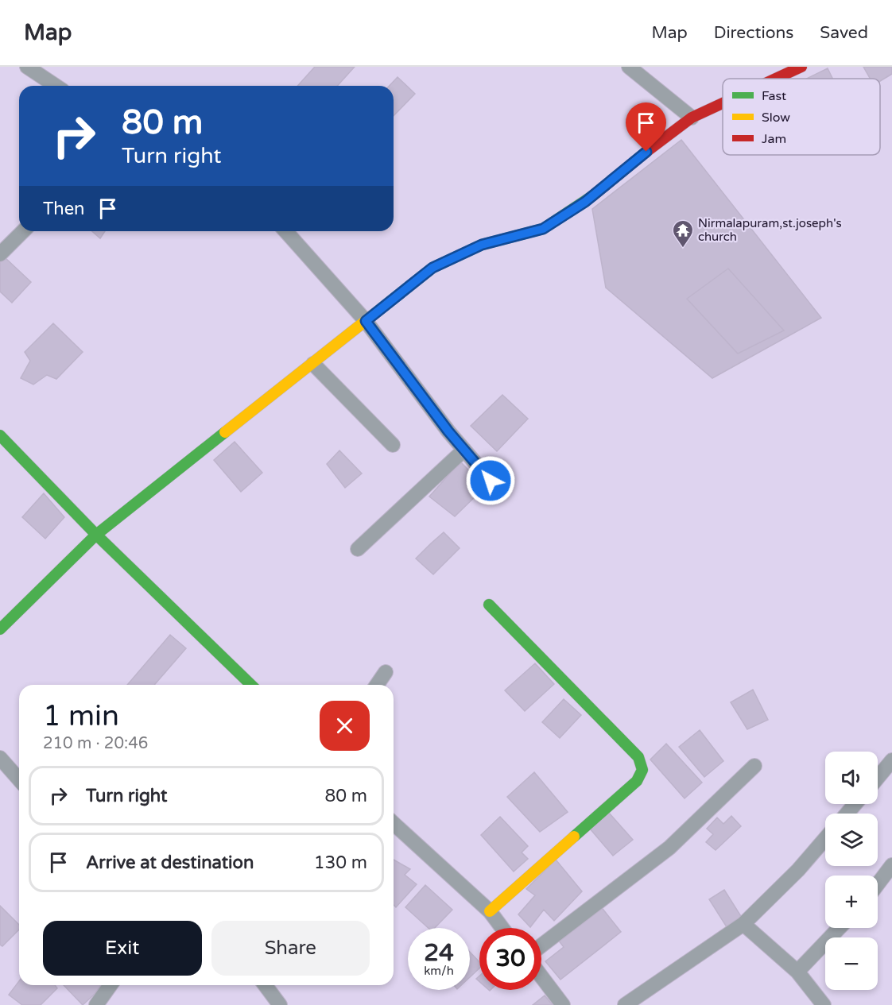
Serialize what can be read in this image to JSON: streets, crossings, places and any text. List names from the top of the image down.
{
  "places": {
    "temple": ["Nirmalapuram,st.joseph's church"]
  },
  "legend": ["Fast", "Slow", "Jam"],
  "page": {
    "header": "Map",
    "nav": ["Map", "Directions", "Saved"],
    "turn": ["80 m", "Turn right"],
    "then": "Then",
    "heading": ["1 min", "210 m · 20:46"],
    "map_buttons": ["+", "−"],
    "list": [
      {
        "name": "Turn right",
        "value": "80 m"
      },
      {
        "name": "Arrive at destination",
        "value": "130 m"
      }
    ],
    "buttons": ["Exit", "Share"],
    "speed": "24 km/h",
    "limit": "30"
  }
}
